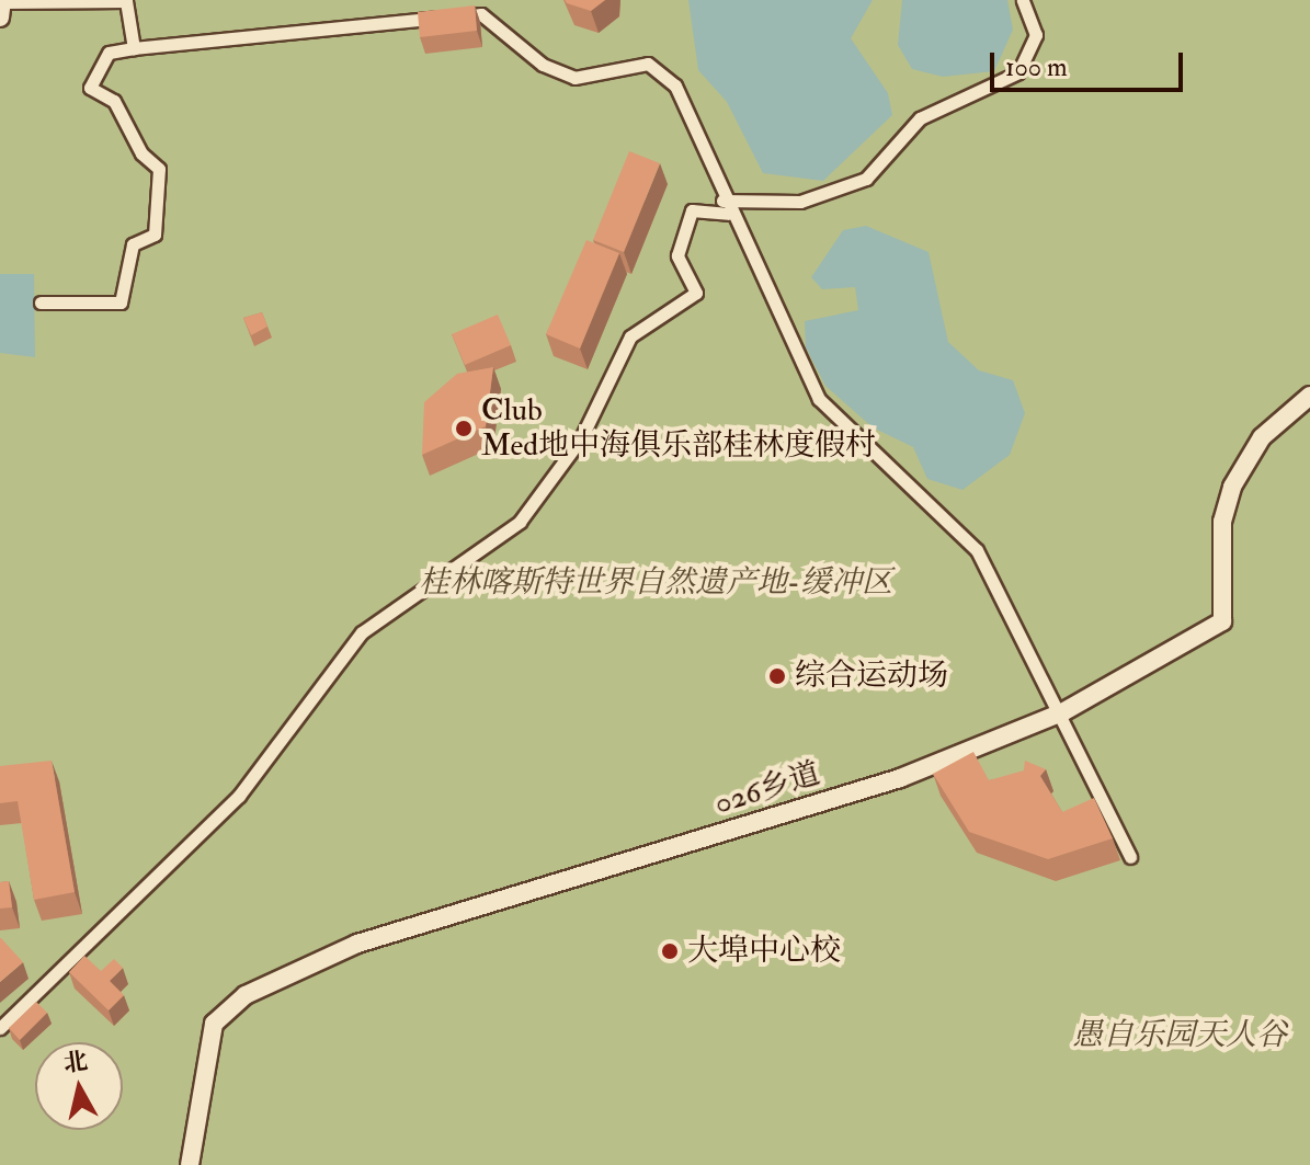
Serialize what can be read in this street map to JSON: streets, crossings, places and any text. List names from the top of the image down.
{
  "streets": {
    "street": ["026乡道"]
  },
  "parks": ["桂林喀斯特世界自然遗产地-缓冲区", "愚自乐园天人谷"],
  "places": ["Club Med地中海俱乐部桂林度假村", "综合运动场", "大埠中心校"],
  "scale_bar": "100 m",
  "north": "top"
}
